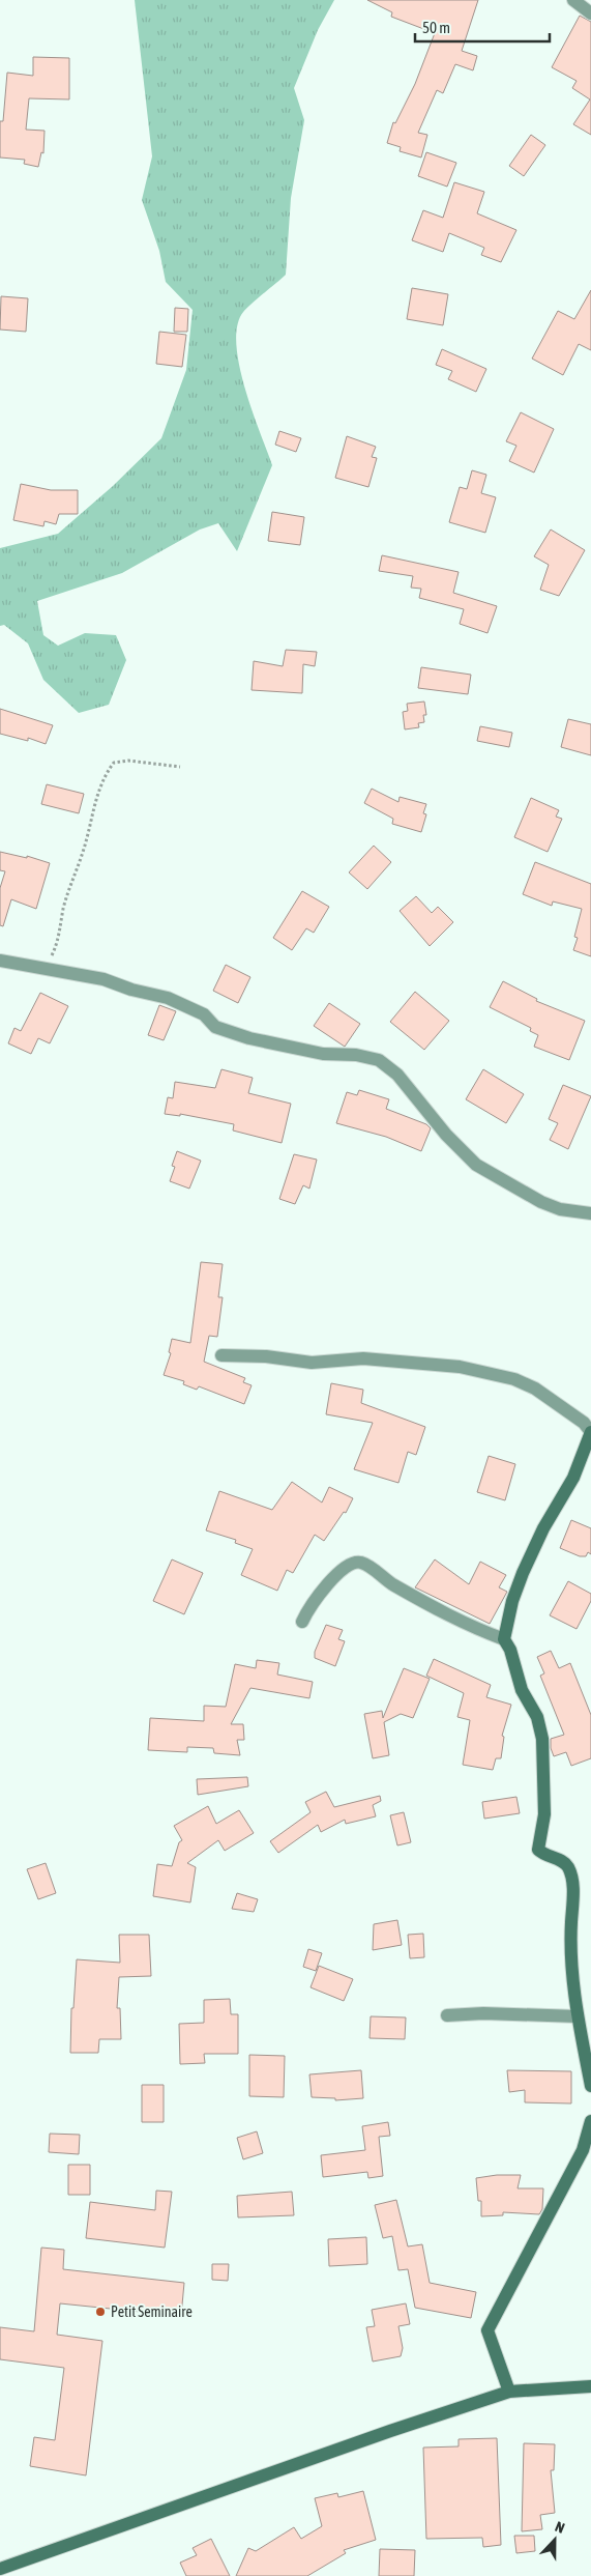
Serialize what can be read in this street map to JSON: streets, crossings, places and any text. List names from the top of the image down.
{
  "places": ["Petit Seminaire"],
  "scale_bar": "50 m",
  "north": "top"
}
